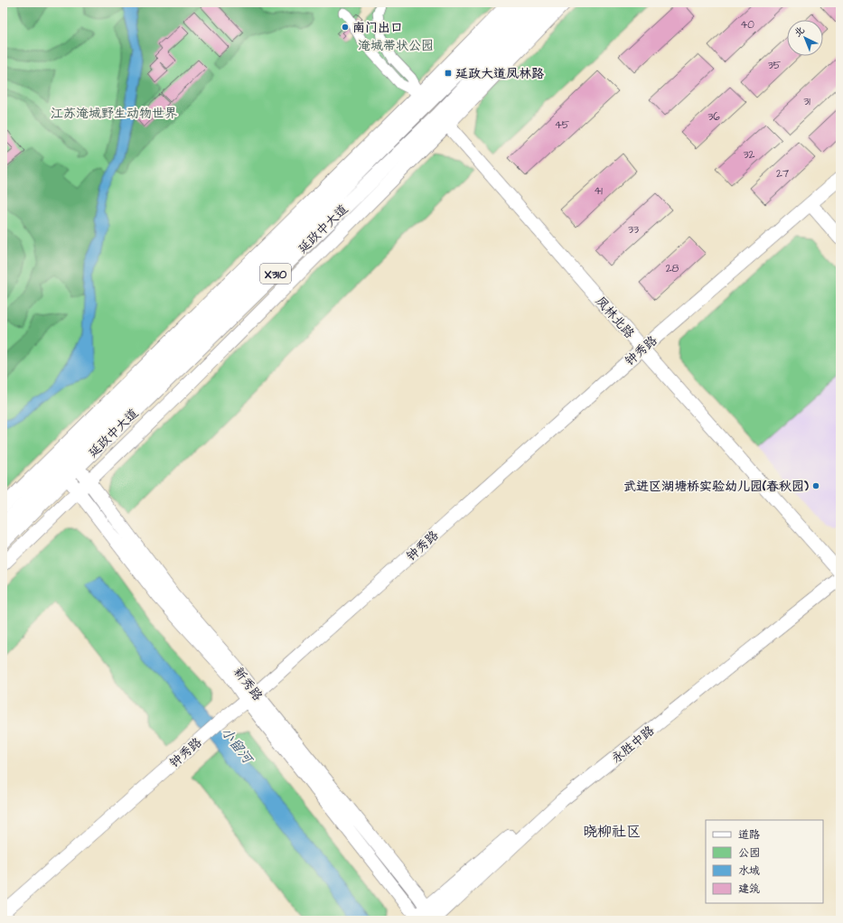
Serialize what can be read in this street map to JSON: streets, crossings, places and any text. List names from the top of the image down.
{
  "streets": {
    "main road": ["延政中大道", "X310"],
    "street": [
      "凤林北路",
      "钟秀路",
      "新秀路",
      "永胜中路"
    ]
  },
  "crossings": [
    ["延政中大道", "凤林北路"],
    ["延政中大道", "新秀路"],
    ["凤林北路", "钟秀路"],
    ["钟秀路", "新秀路"],
    ["新秀路", "永胜中路"]
  ],
  "districts": ["晓柳社区"],
  "water": ["小留河"],
  "parks": ["淹城带状公园", "江苏淹城野生动物世界"],
  "places": {
    "other": ["南门出口", "武进区湖塘桥实验幼儿园(春秋园)"],
    "transit": ["延政大道凤林路"]
  },
  "house_numbers": [
    "40",
    "35",
    "31",
    "36",
    "45",
    "32",
    "27",
    "41",
    "33",
    "28"
  ],
  "legend": [
    "道路",
    "公园",
    "水域",
    "建筑"
  ],
  "north": "top left"
}
